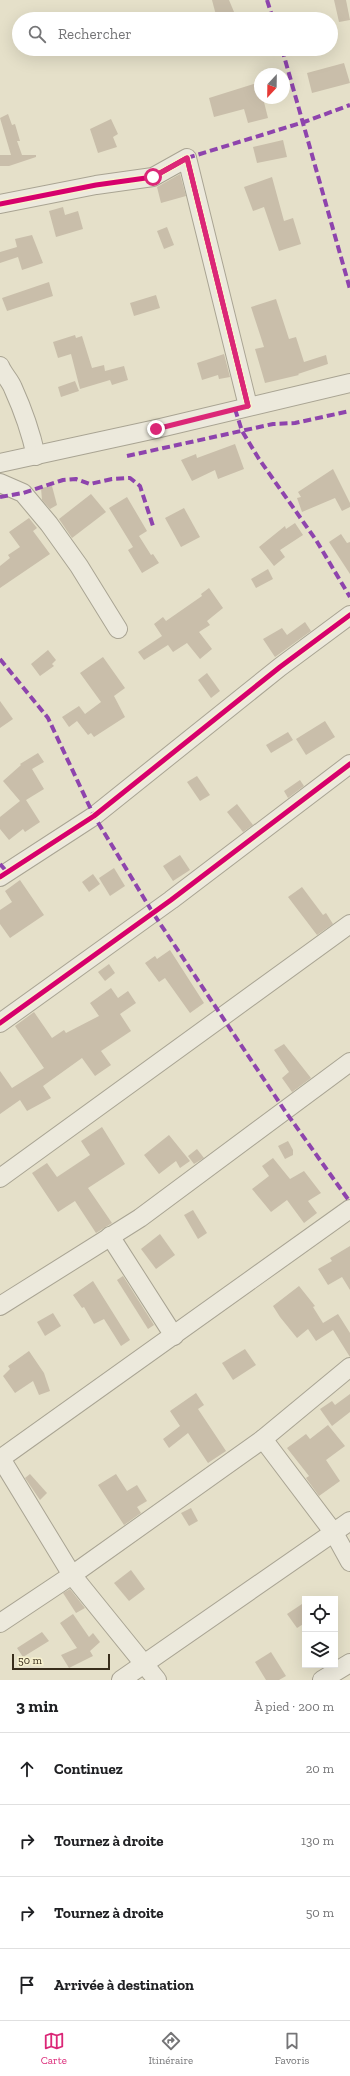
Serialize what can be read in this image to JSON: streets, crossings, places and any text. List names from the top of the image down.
{
  "scale_bar": "50 m",
  "north": "bottom",
  "page": {
    "search": "Rechercher",
    "scale": "50 m",
    "heading": ["3 min", "À pied · 200 m"],
    "list": [
      ["Continuez", "20 m"],
      ["Tournez à droite", "130 m"],
      ["Tournez à droite", "50 m"],
      "Arrivée à destination"
    ],
    "nav": ["Carte", "Itinéraire", "Favoris"]
  }
}
